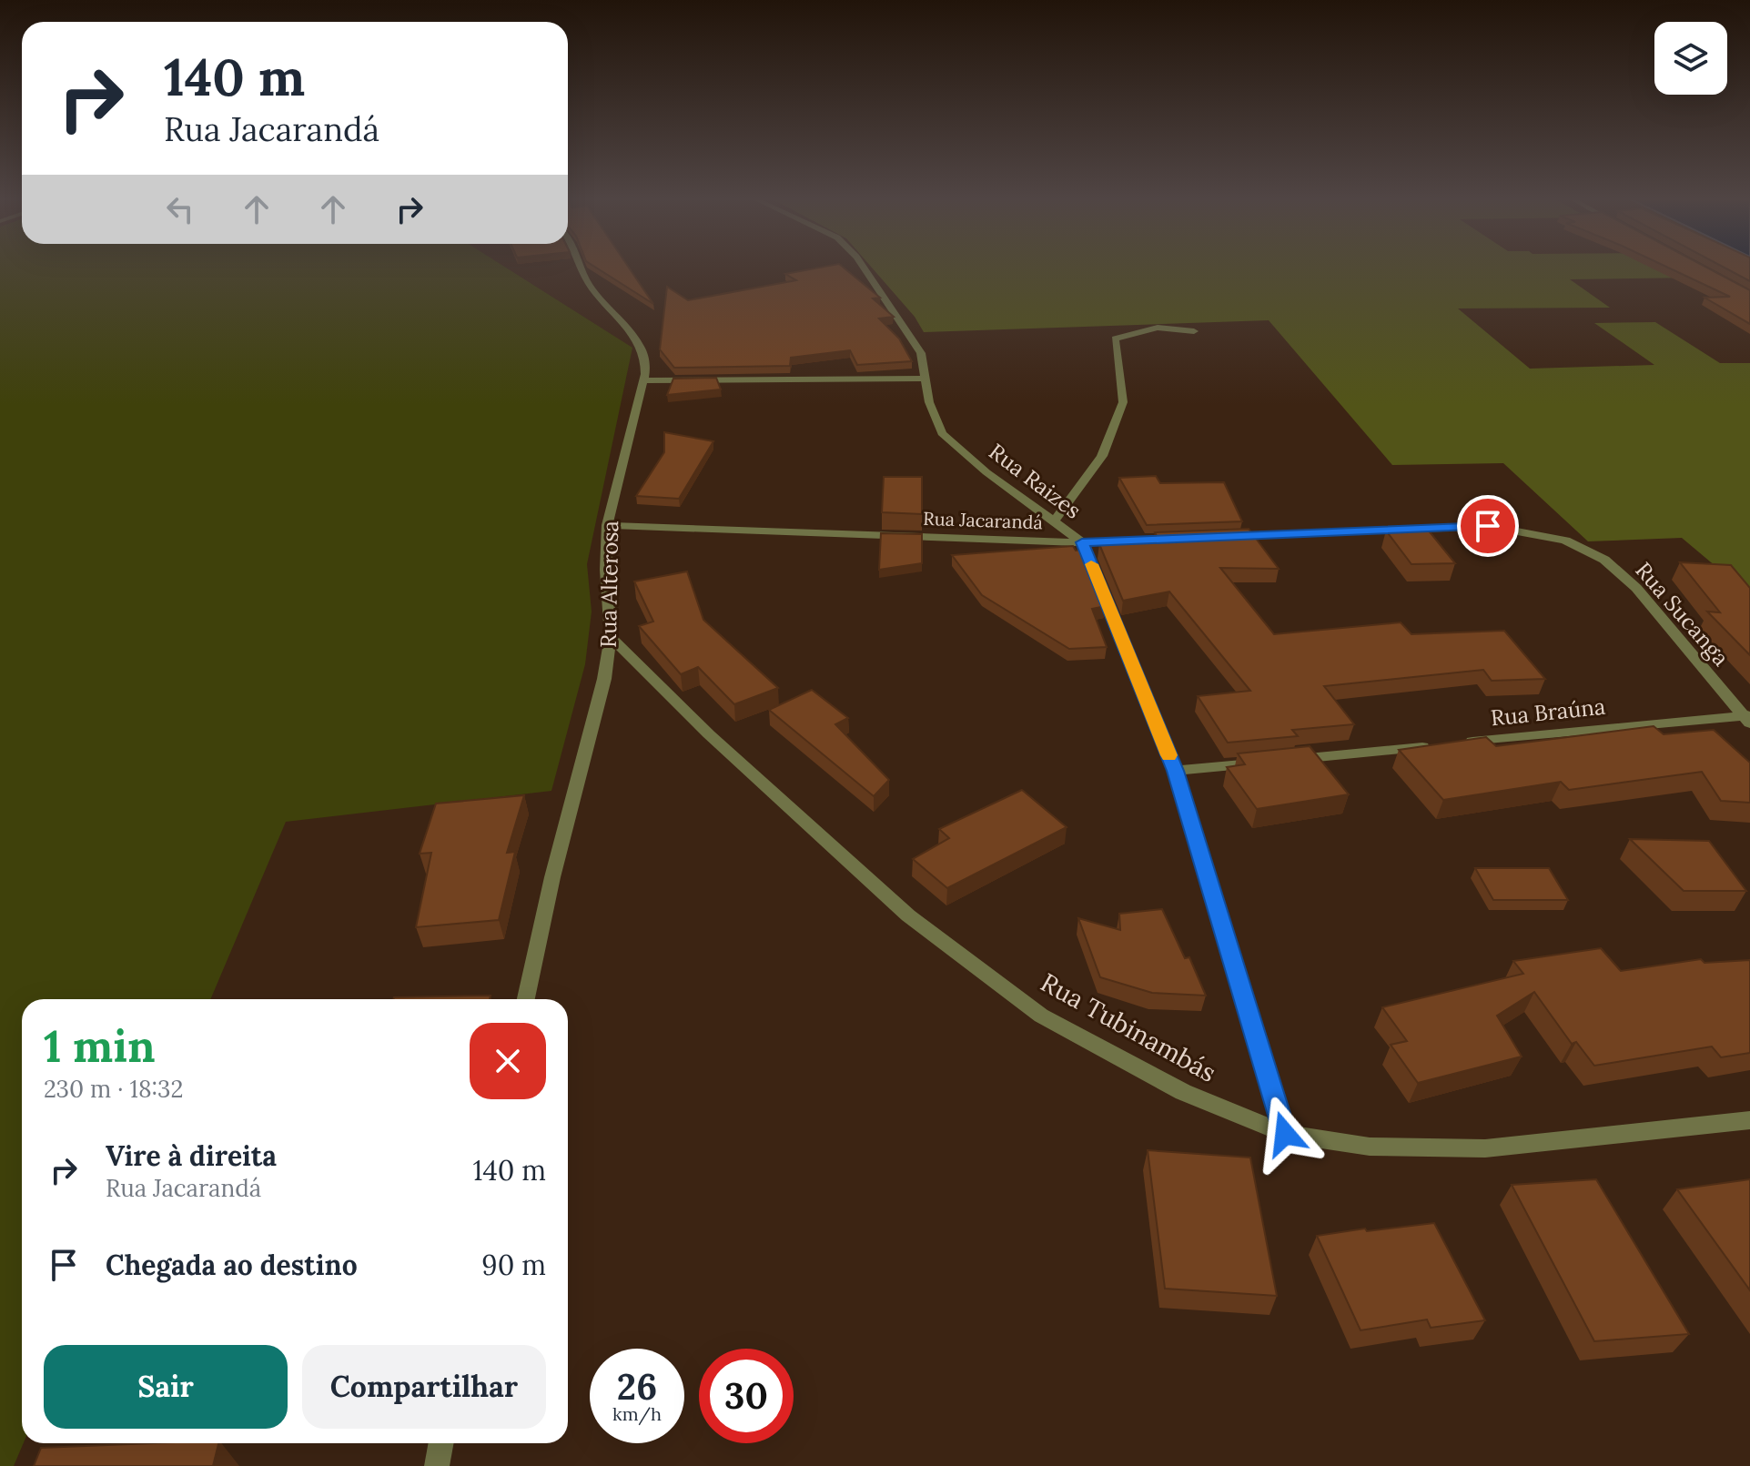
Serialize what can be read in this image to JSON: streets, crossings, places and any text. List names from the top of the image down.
{
  "streets": {
    "street": [
      "Rua Raizes",
      "Rua Jacarandá",
      "Rua Alterosa",
      "Rua Sucanga",
      "Rua Braúna",
      "Rua Tubinambás"
    ]
  },
  "crossings": [
    ["Rua Raizes", "Rua Jacarandá"],
    ["Rua Raizes", "Rua Braúna"],
    ["Rua Raizes", "Rua Tubinambás"],
    ["Rua Jacarandá", "Rua Alterosa"],
    ["Rua Alterosa", "Rua Tubinambás"],
    ["Rua Sucanga", "Rua Braúna"]
  ],
  "page": {
    "turn": ["140 m", "Rua Jacarandá"],
    "heading": ["1 min", "230 m · 18:32"],
    "list": [
      {
        "name": "Vire à direita",
        "note": "Rua Jacarandá",
        "value": "140 m"
      },
      {
        "name": "Chegada ao destino",
        "value": "90 m"
      }
    ],
    "buttons": ["Sair", "Compartilhar"],
    "speed": "26 km/h",
    "limit": "30"
  }
}
